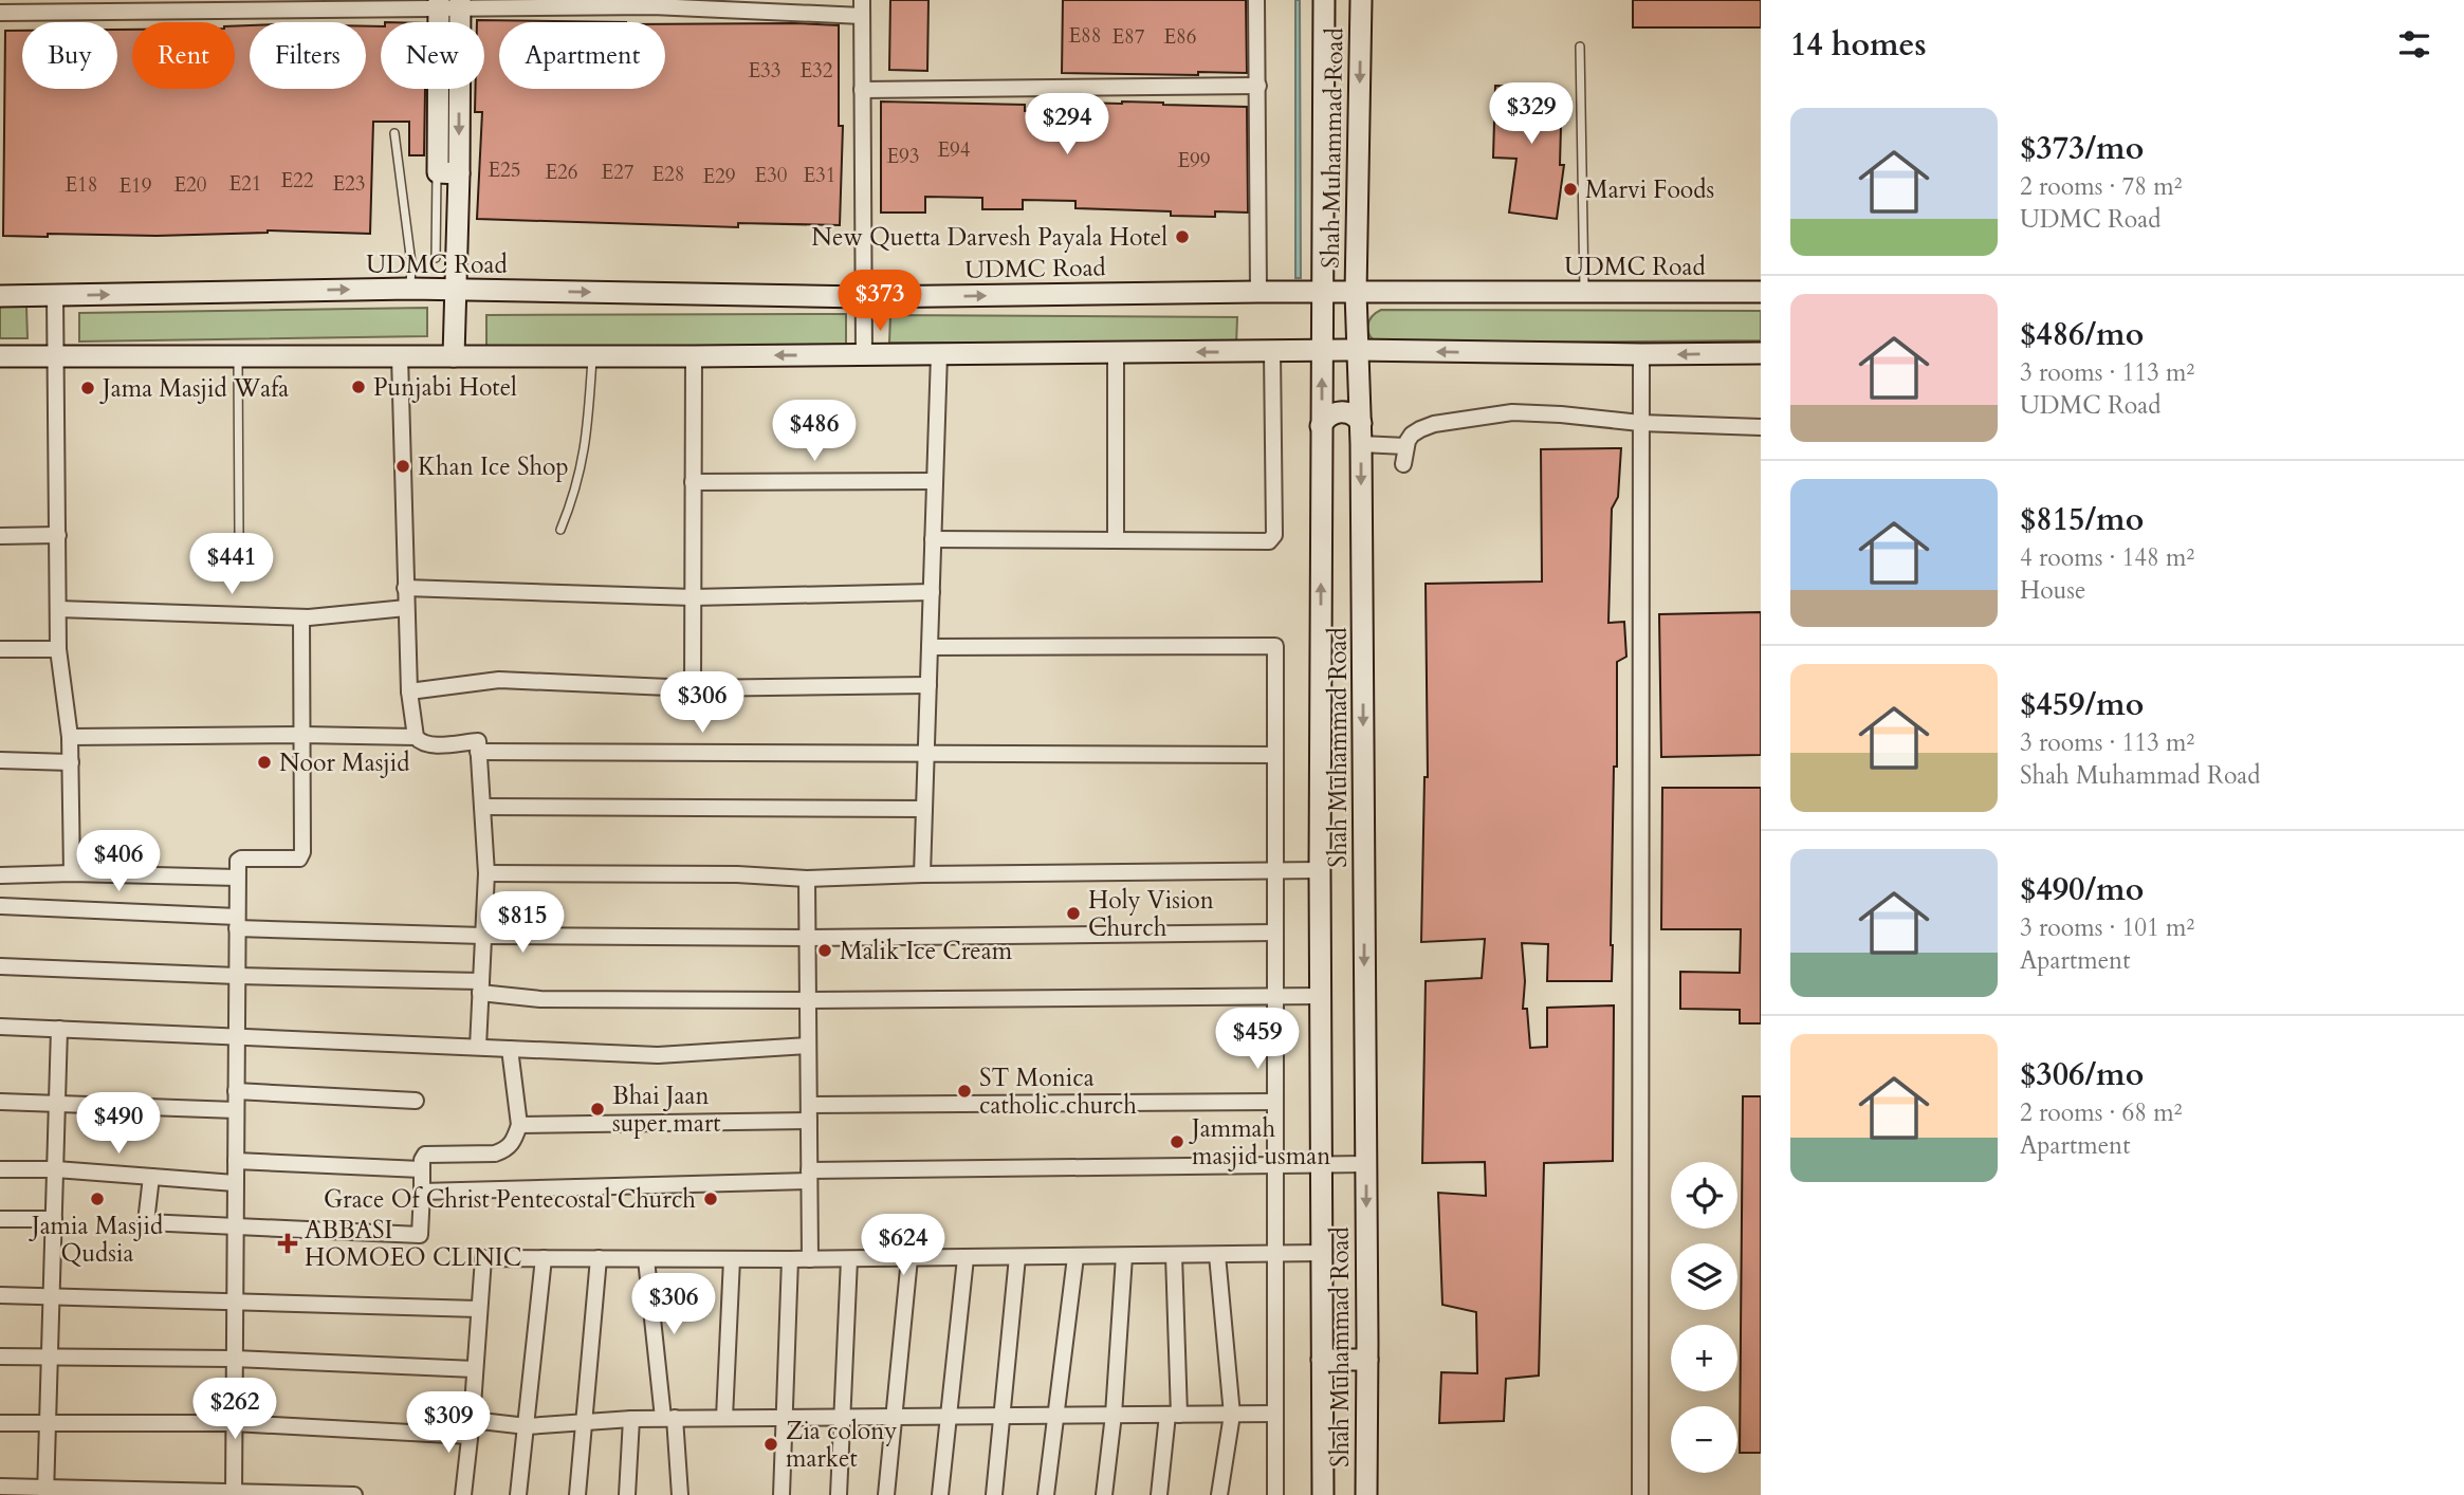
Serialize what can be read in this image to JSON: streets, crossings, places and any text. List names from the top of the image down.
{
  "streets": {
    "main road": ["Shah Muhammad Road", "UDMC Road"]
  },
  "crossings": [
    ["Shah Muhammad Road", "UDMC Road"]
  ],
  "places": {
    "other": [
      "Marvi Foods",
      "New Quetta Darvesh Payala Hotel",
      "Punjabi Hotel",
      "Jama Masjid Wafa",
      "Khan Ice Shop",
      "Noor Masjid",
      "Holy Vision Church",
      "Malik Ice Cream",
      "ST Monica catholic church",
      "Bhai Jaan super mart",
      "Jammah masjid usman",
      "Jamia Masjid Qudsia",
      "Grace Of Christ Pentecostal Church",
      "Zia colony market"
    ],
    "health": ["ABBASI HOMOEO CLINIC"]
  },
  "house_numbers": [
    "E88",
    "E87",
    "E86",
    "E33",
    "E32",
    "E94",
    "E93",
    "E99",
    "E25",
    "E26",
    "E27",
    "E28",
    "E30",
    "E31",
    "E29",
    "E22",
    "E21",
    "E23",
    "E18",
    "E20",
    "E19"
  ],
  "page": {
    "heading": "14 homes",
    "chip": [
      "Buy",
      "Rent",
      "Filters",
      "New",
      "Apartment"
    ],
    "price": [
      "$329",
      "$294",
      "$373",
      "$486",
      "$441",
      "$306",
      "$406",
      "$815",
      "$459",
      "$490",
      "$624",
      "$306",
      "$262",
      "$309"
    ],
    "list": [
      {
        "name": "$373/mo",
        "note": "2 rooms · 78 m² · UDMC Road"
      },
      {
        "name": "$486/mo",
        "note": "3 rooms · 113 m² · UDMC Road"
      },
      {
        "name": "$815/mo",
        "note": "4 rooms · 148 m² · House"
      },
      {
        "name": "$459/mo",
        "note": "3 rooms · 113 m² · Shah Muhammad Road"
      },
      {
        "name": "$490/mo",
        "note": "3 rooms · 101 m² · Apartment"
      },
      {
        "name": "$306/mo",
        "note": "2 rooms · 68 m² · Apartment"
      }
    ],
    "map_buttons": ["+", "−"]
  }
}
